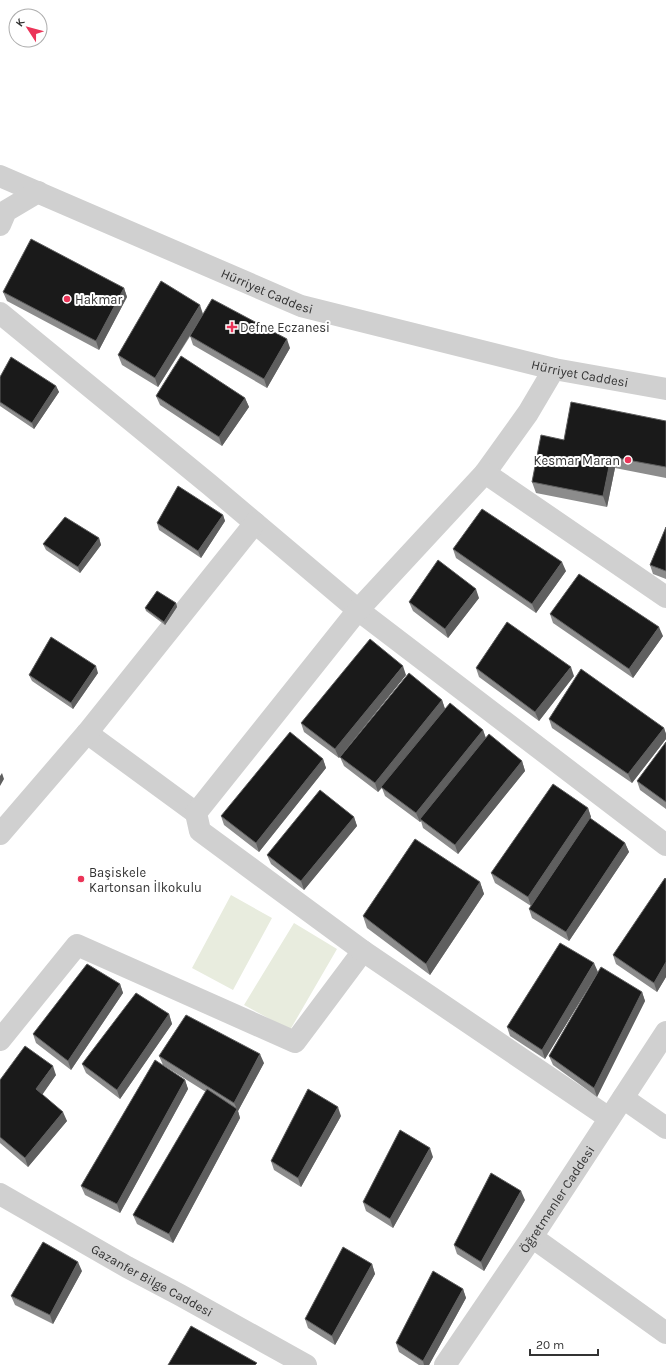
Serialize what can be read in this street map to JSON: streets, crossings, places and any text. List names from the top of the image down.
{
  "streets": {
    "street": ["Hürriyet Caddesi", "Öğretmenler Caddesi", "Gazanfer Bilge Caddesi"]
  },
  "places": {
    "other": ["Hakmar", "Kesmar Maran", "Başiskele Kartonsan İlkokulu"],
    "health": ["Defne Eczanesi"]
  },
  "scale_bar": "20 m",
  "north": "top left"
}
